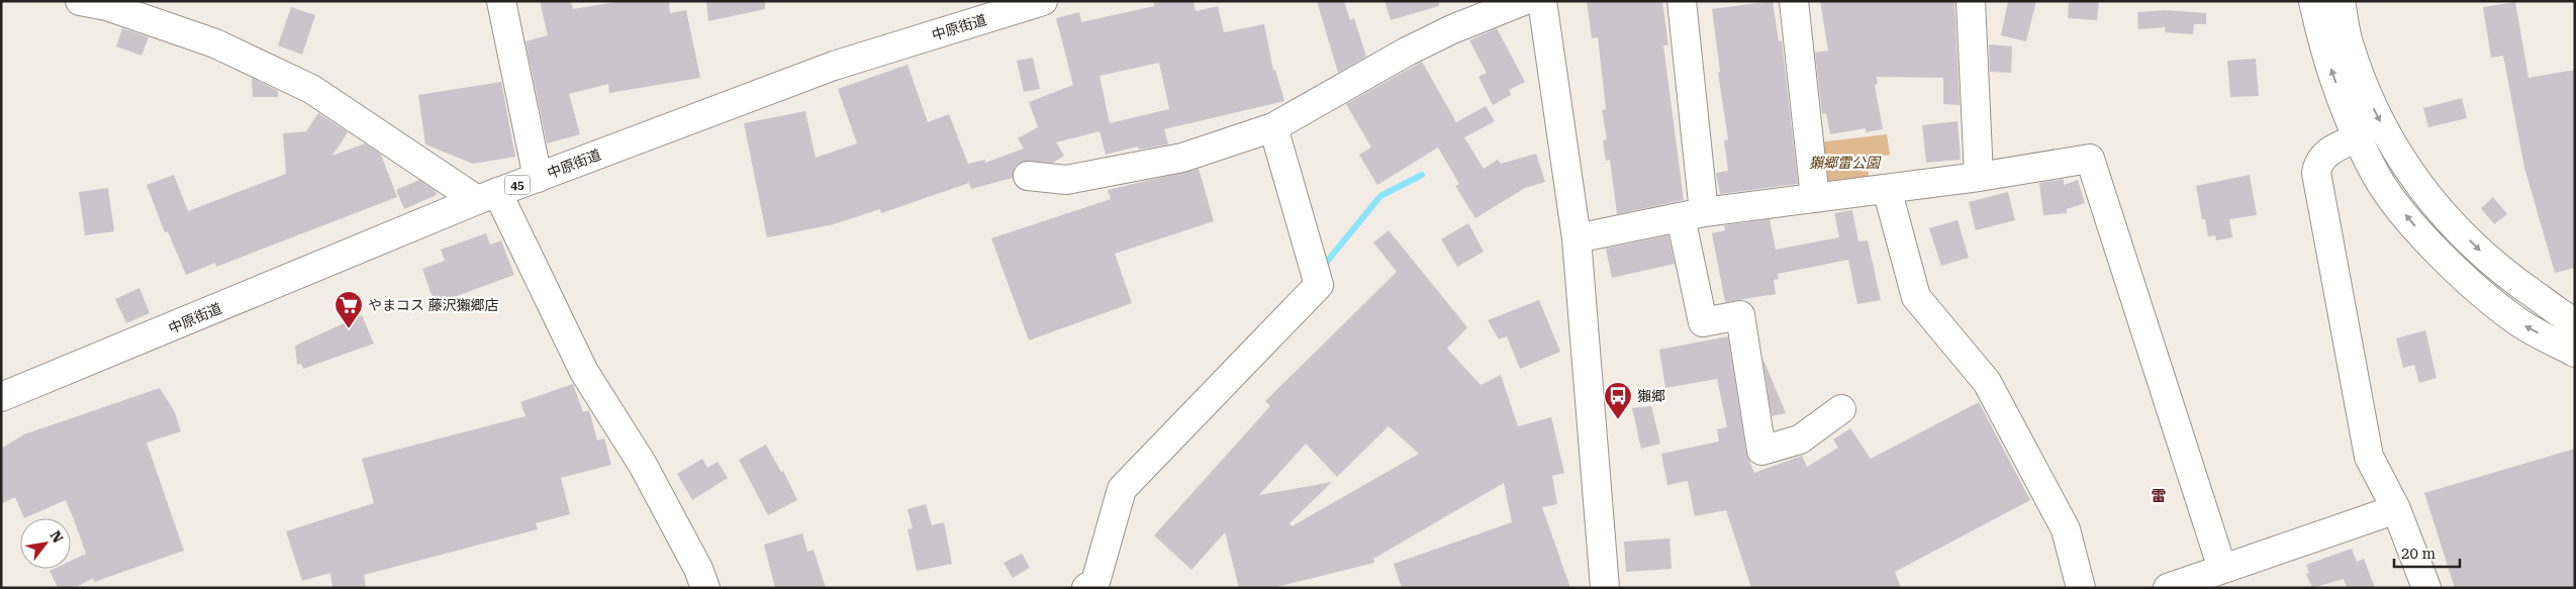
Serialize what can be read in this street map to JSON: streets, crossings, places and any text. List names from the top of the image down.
{
  "streets": {
    "street": ["中原街道", "45"]
  },
  "districts": ["雷"],
  "parks": ["獺郷雷公園"],
  "places": {
    "supermarket": ["やまコス 藤沢獺郷店"],
    "bus stop": ["獺郷"]
  },
  "scale_bar": "20 m",
  "north": "top right"
}
